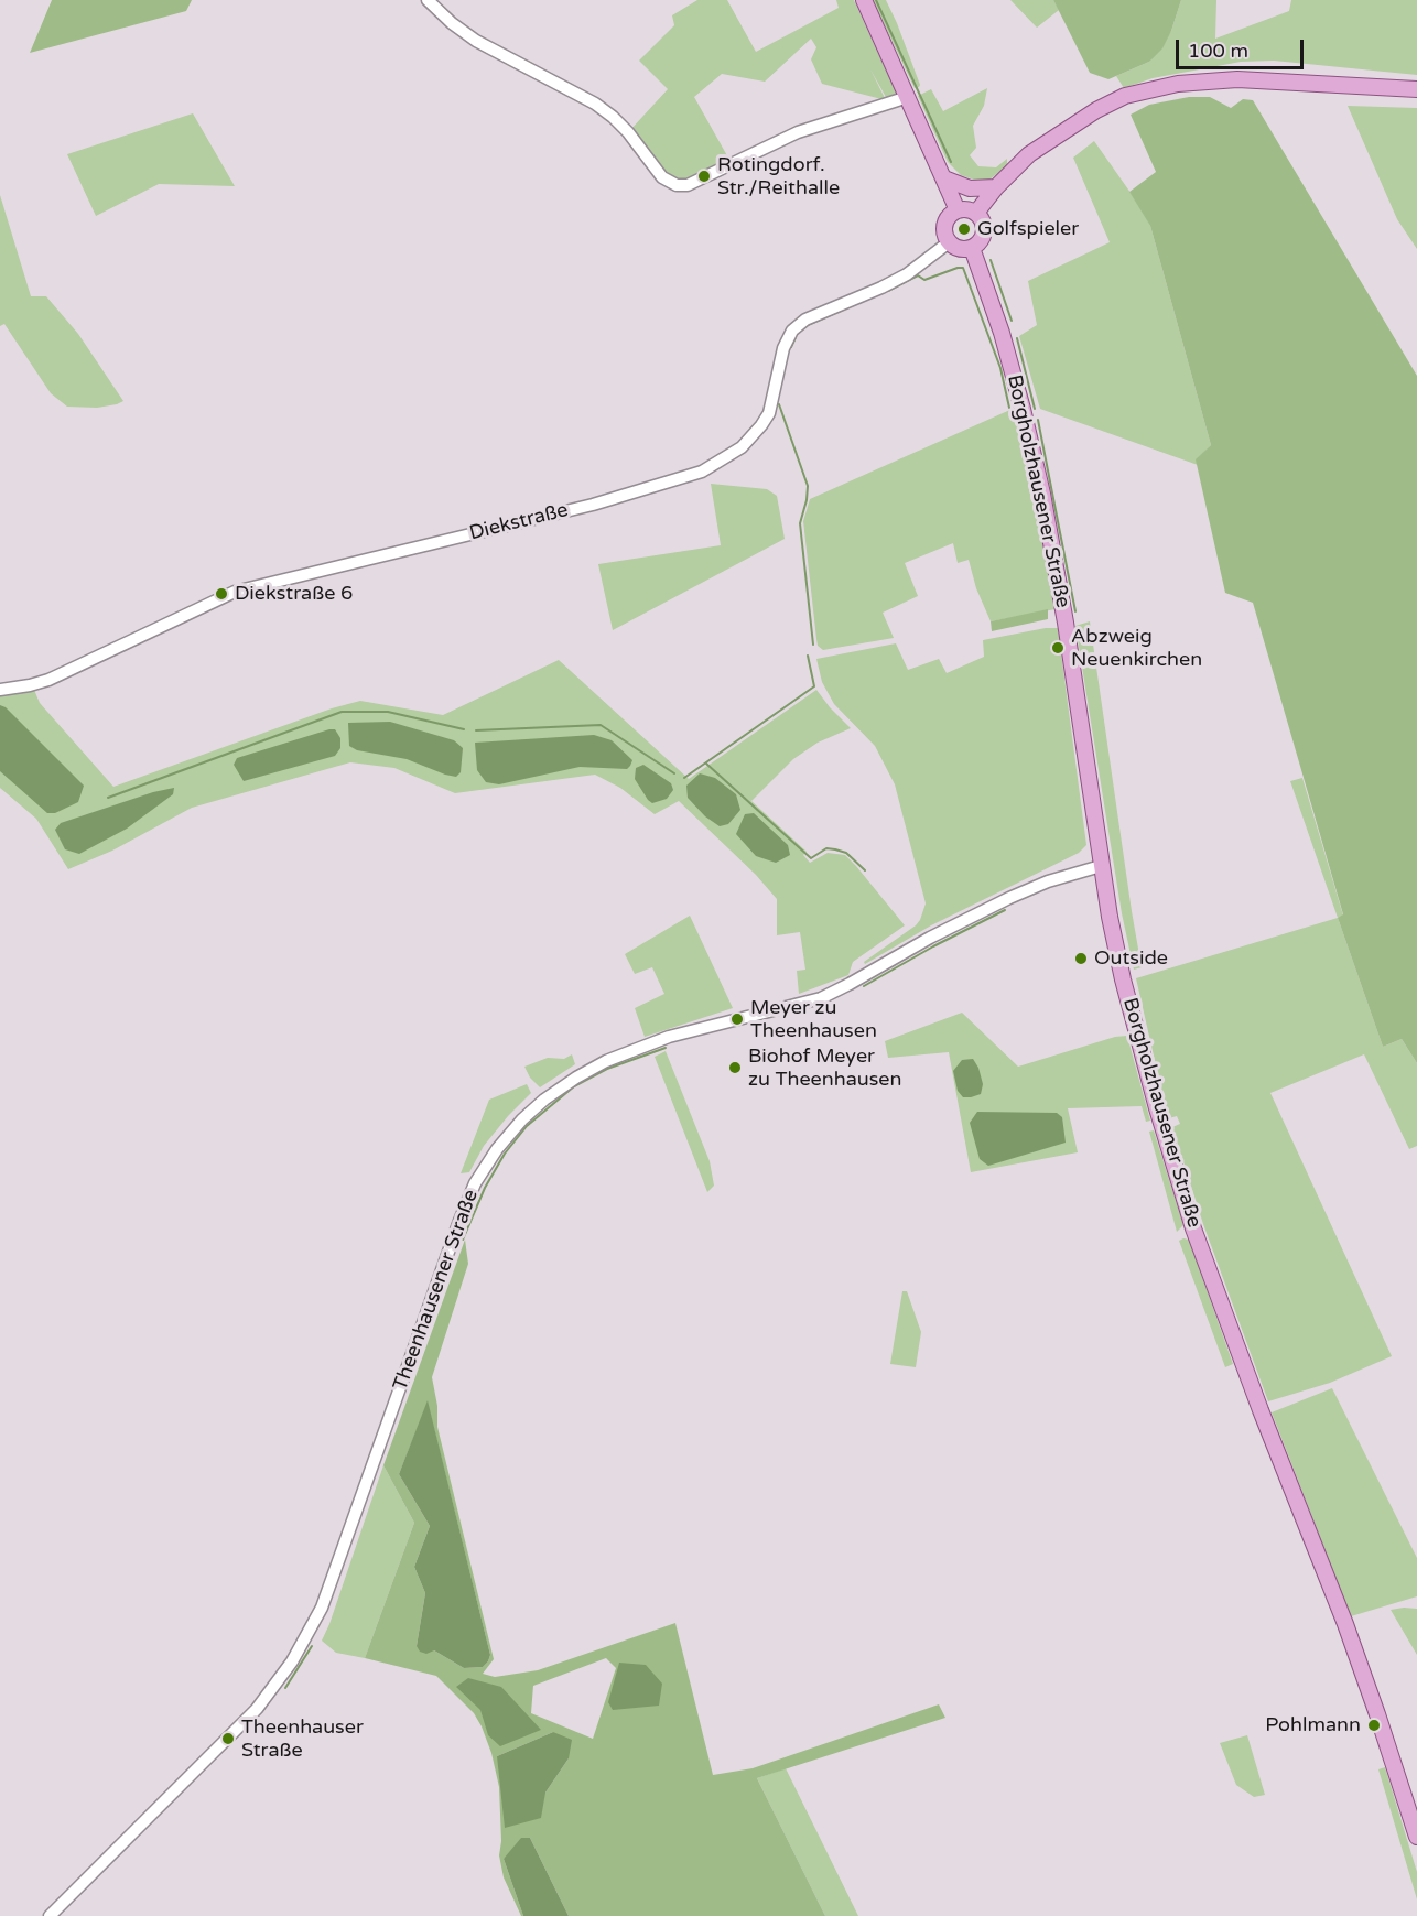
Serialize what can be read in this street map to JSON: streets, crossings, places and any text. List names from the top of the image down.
{
  "streets": {
    "main road": ["Borgholzhausener Straße"],
    "street": ["Diekstraße", "Theenhausener Straße"]
  },
  "crossings": [
    ["Borgholzhausener Straße", "Diekstraße"],
    ["Borgholzhausener Straße", "Theenhausener Straße"]
  ],
  "places": [
    "Rotingdorf. Str./Reithalle",
    "Golfspieler",
    "Diekstraße 6",
    "Abzweig Neuenkirchen",
    "Outside",
    "Meyer zu Theenhausen",
    "Biohof Meyer zu Theenhausen",
    "Pohlmann",
    "Theenhauser Straße"
  ],
  "scale_bar": "100 m"
}
